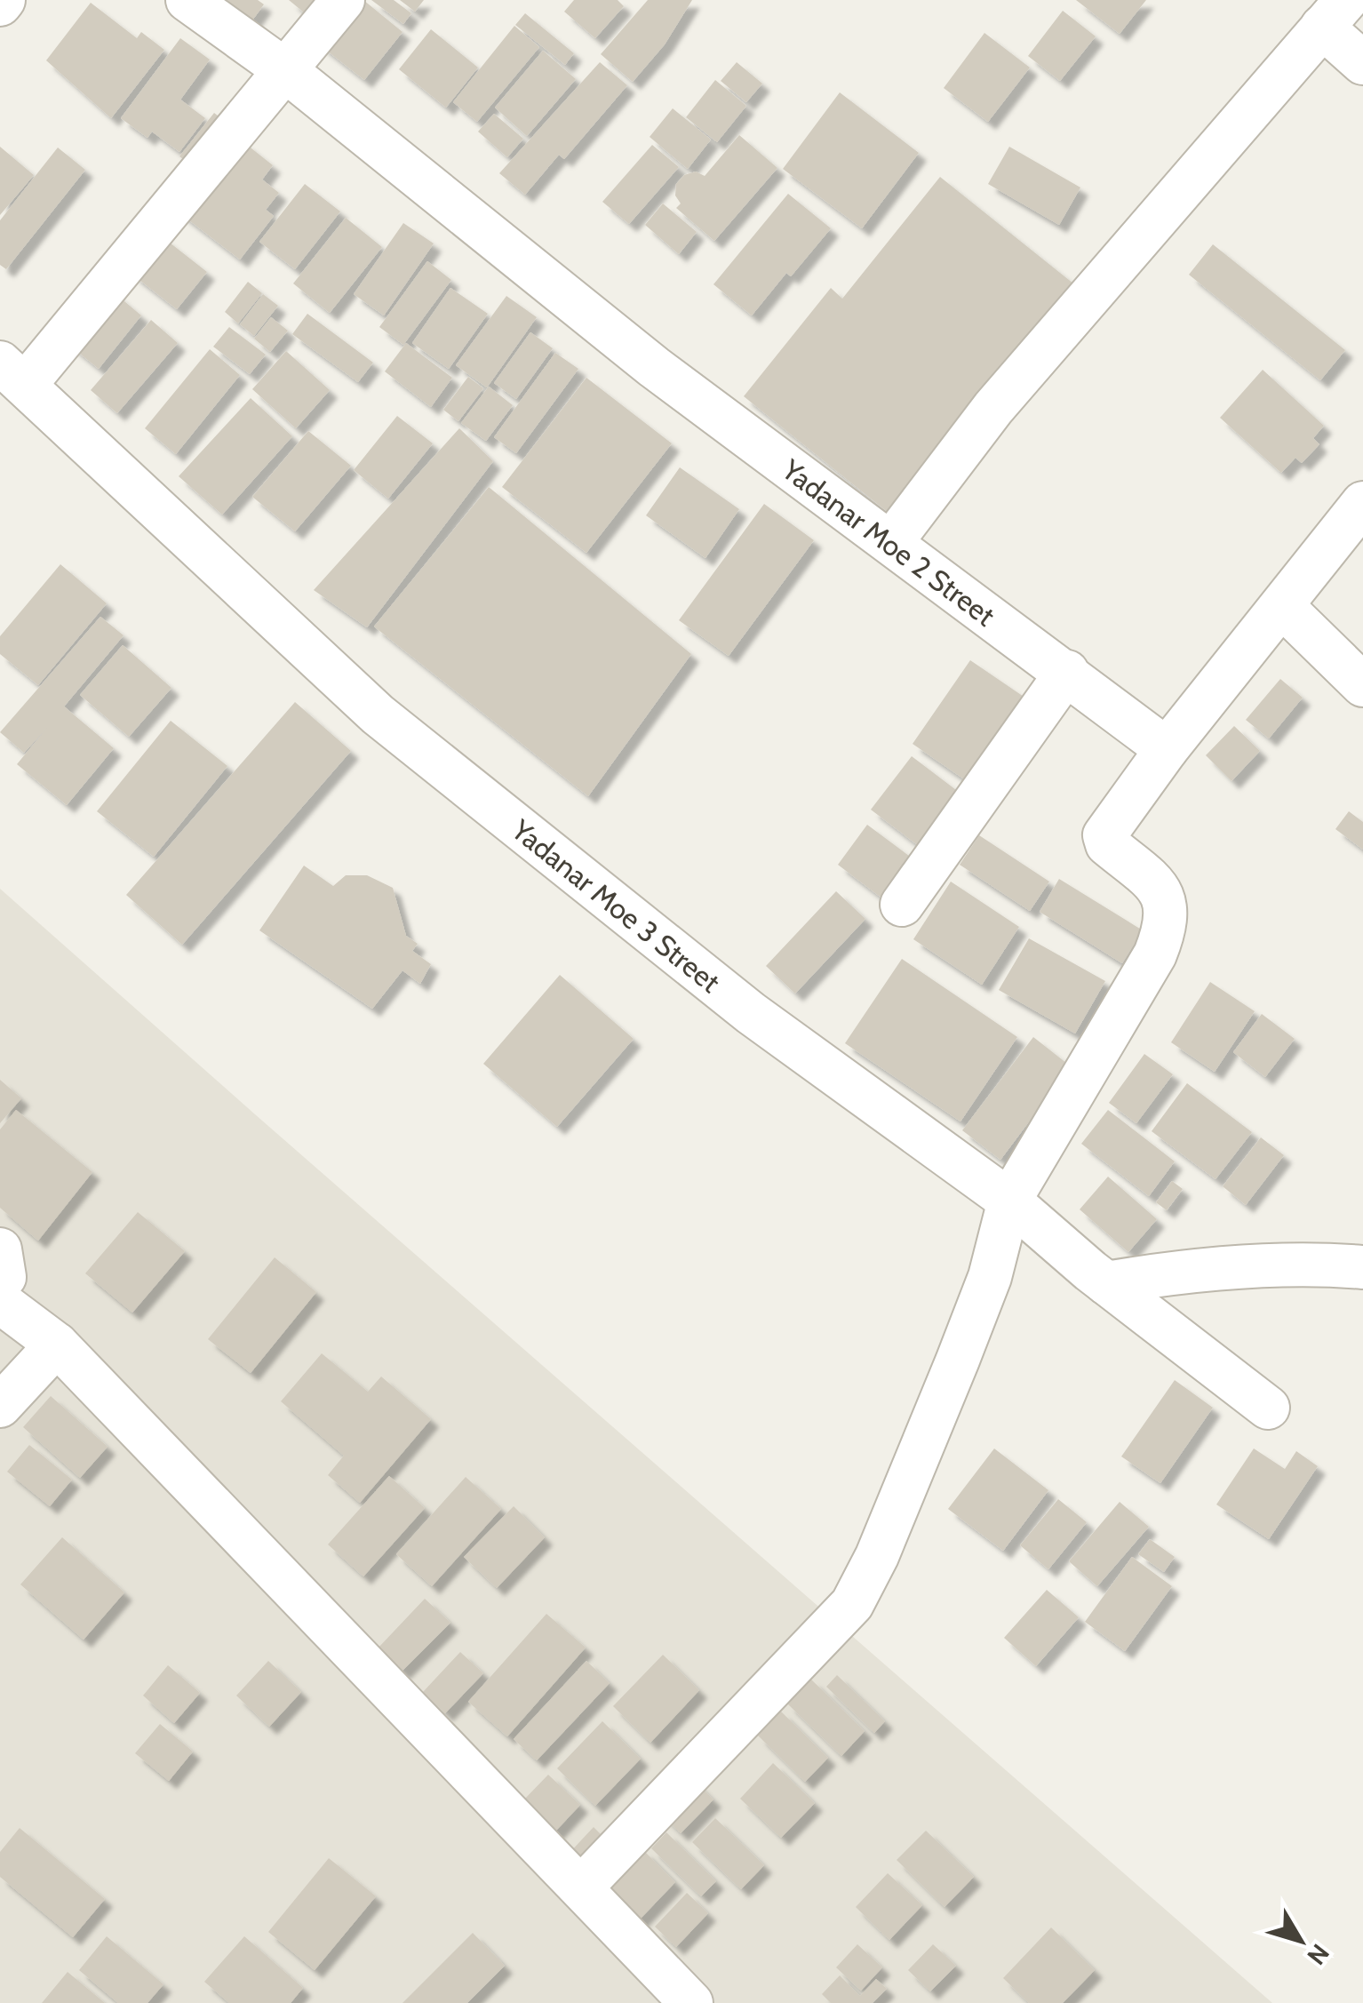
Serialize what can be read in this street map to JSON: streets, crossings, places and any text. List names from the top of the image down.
{
  "streets": {
    "street": ["Yadanar Moe 2 Street", "Yadanar Moe 3 Street"]
  },
  "north": "bottom right"
}
